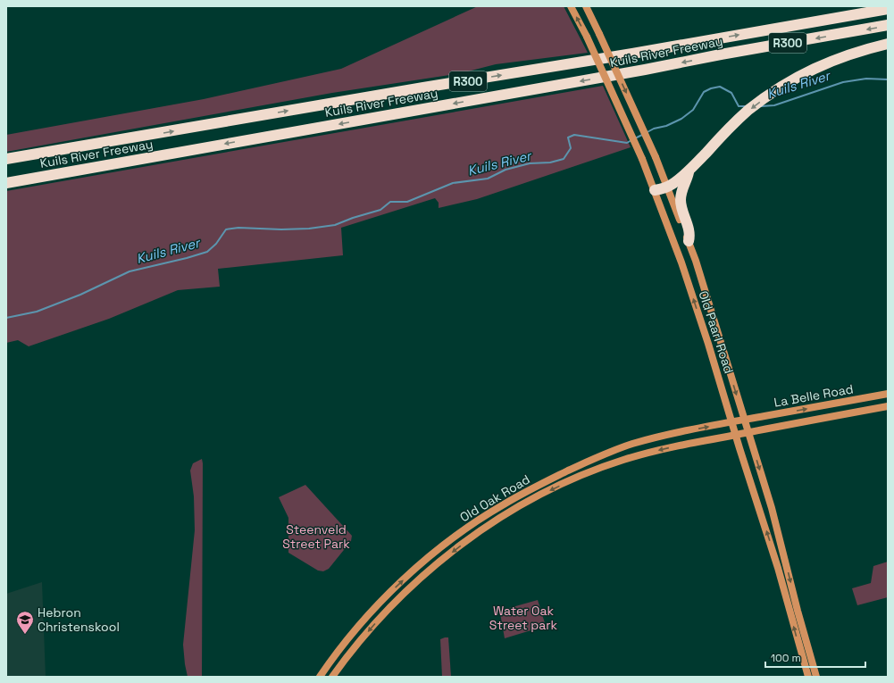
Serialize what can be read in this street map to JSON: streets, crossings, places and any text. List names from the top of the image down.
{
  "streets": {
    "highway": ["R300", "Kuils River Freeway"],
    "main road": ["Old Paarl Road", "La Belle Road", "Old Oak Road"]
  },
  "crossings": [
    ["Old Paarl Road", "La Belle Road"],
    ["Old Paarl Road", "Old Oak Road"],
    ["La Belle Road", "Old Oak Road"]
  ],
  "water": ["Kuils River"],
  "parks": ["Steenveld Street Park", "Water Oak Street park"],
  "places": {
    "school or university": ["Hebron Christenskool"]
  },
  "scale_bar": "100 m"
}
